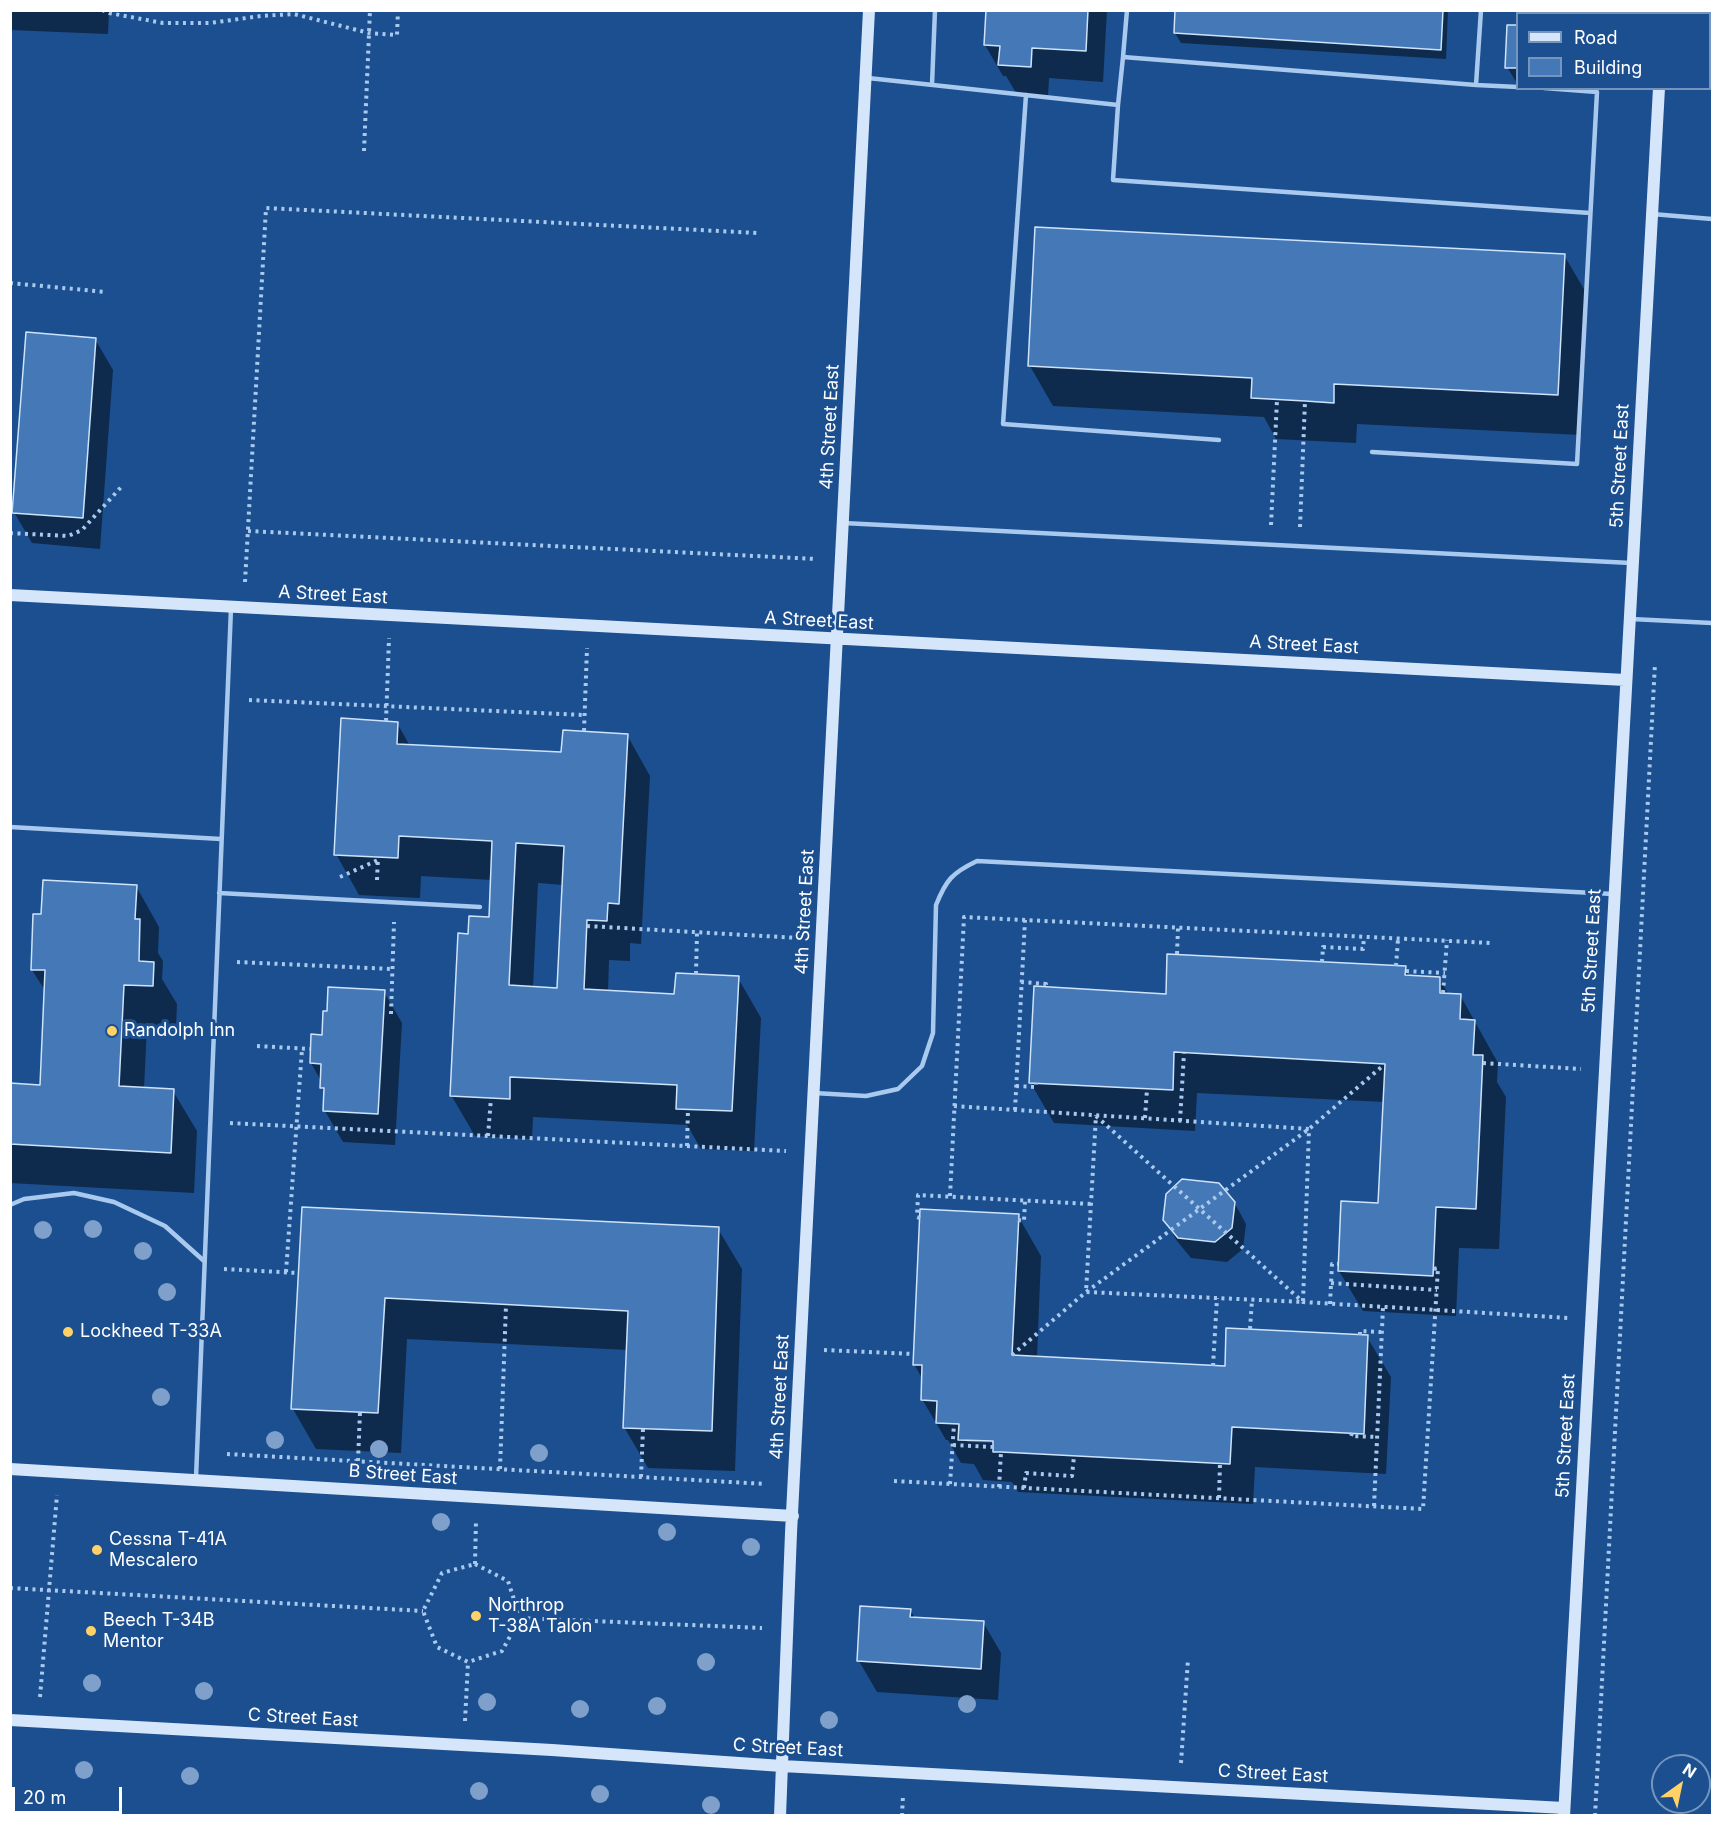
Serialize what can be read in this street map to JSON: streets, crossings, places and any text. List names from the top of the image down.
{
  "streets": {
    "street": [
      "4th Street East",
      "5th Street East",
      "A Street East",
      "B Street East",
      "C Street East"
    ]
  },
  "crossings": [
    ["4th Street East", "A Street East"],
    ["4th Street East", "B Street East"],
    ["4th Street East", "C Street East"],
    ["5th Street East", "A Street East"],
    ["5th Street East", "C Street East"]
  ],
  "places": [
    "Randolph Inn",
    "Lockheed T-33A",
    "Cessna T-41A Mescalero",
    "Northrop T-38A Talon",
    "Beech T-34B Mentor"
  ],
  "legend": ["Road", "Building"],
  "scale_bar": "20 m",
  "north": "top right"
}
